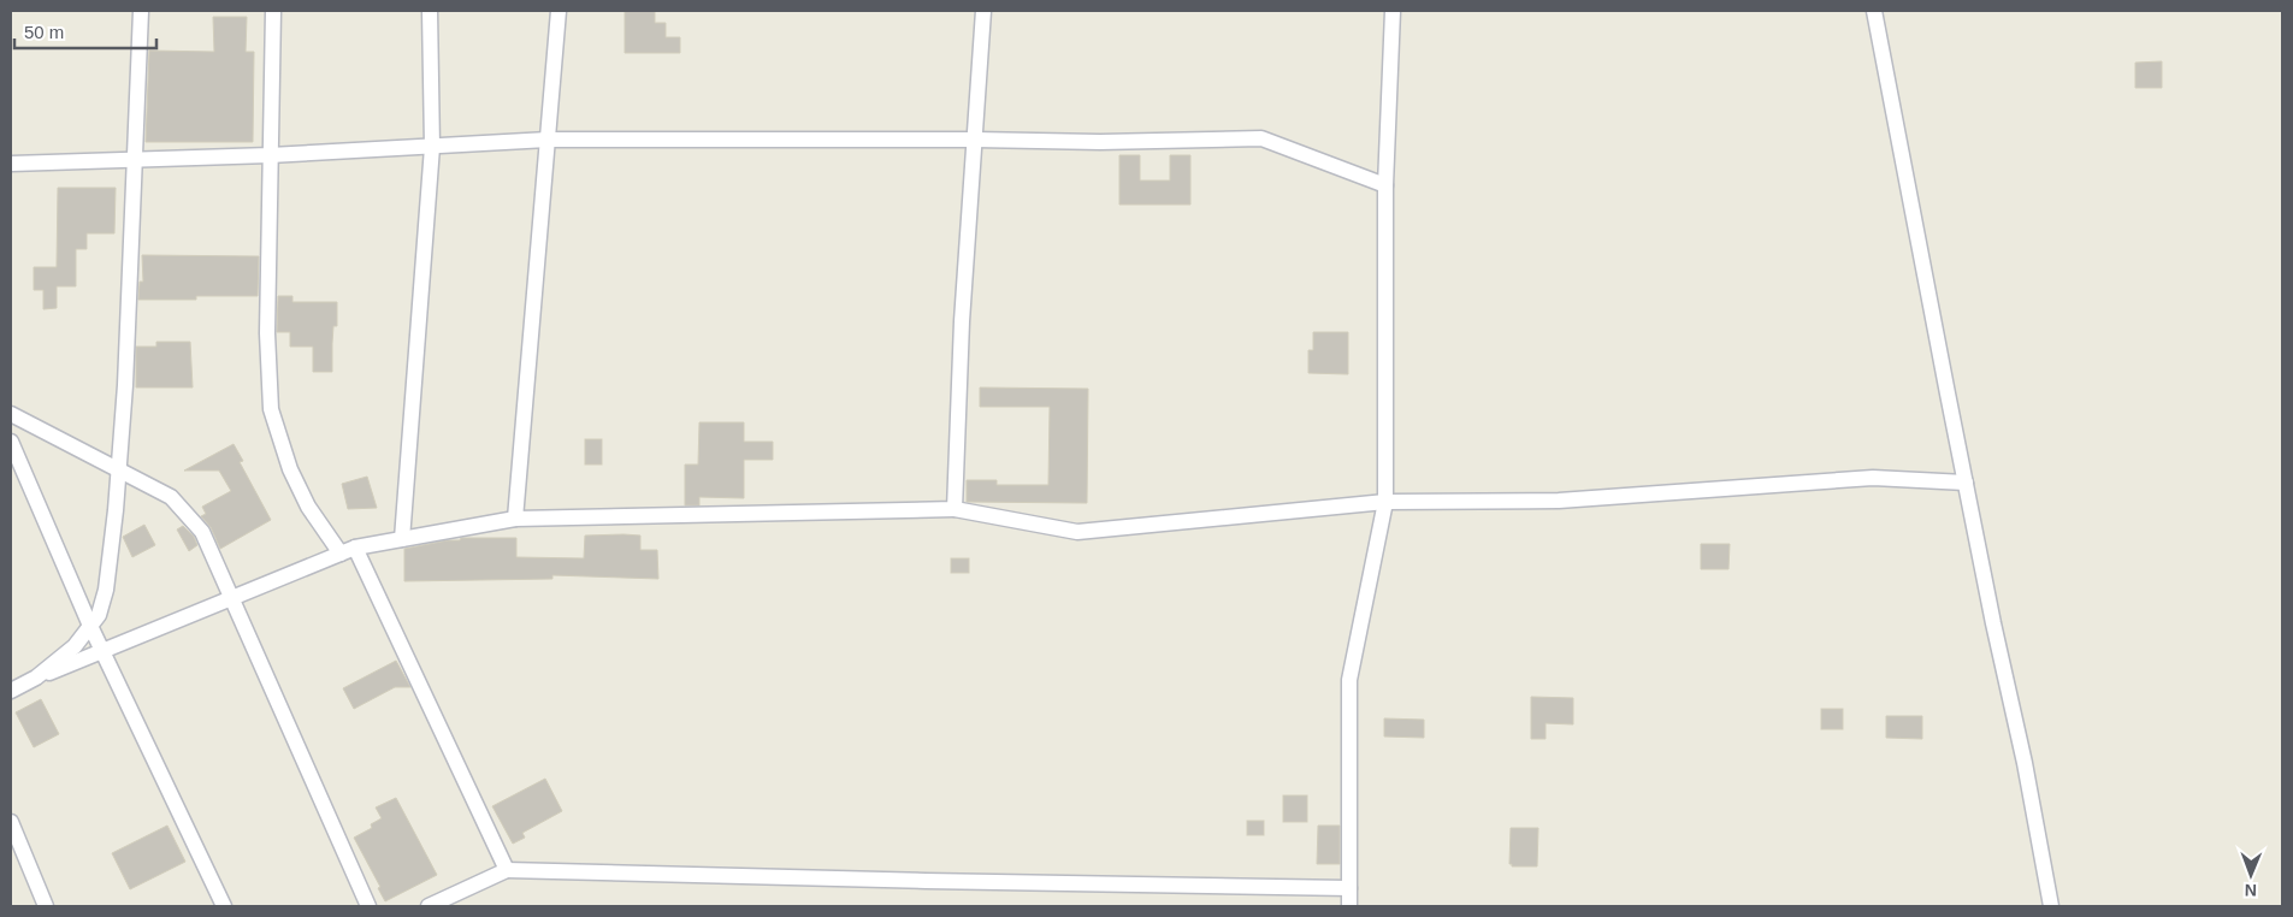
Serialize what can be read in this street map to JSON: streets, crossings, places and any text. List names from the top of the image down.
{
  "scale_bar": "50 m",
  "north": "bottom"
}
